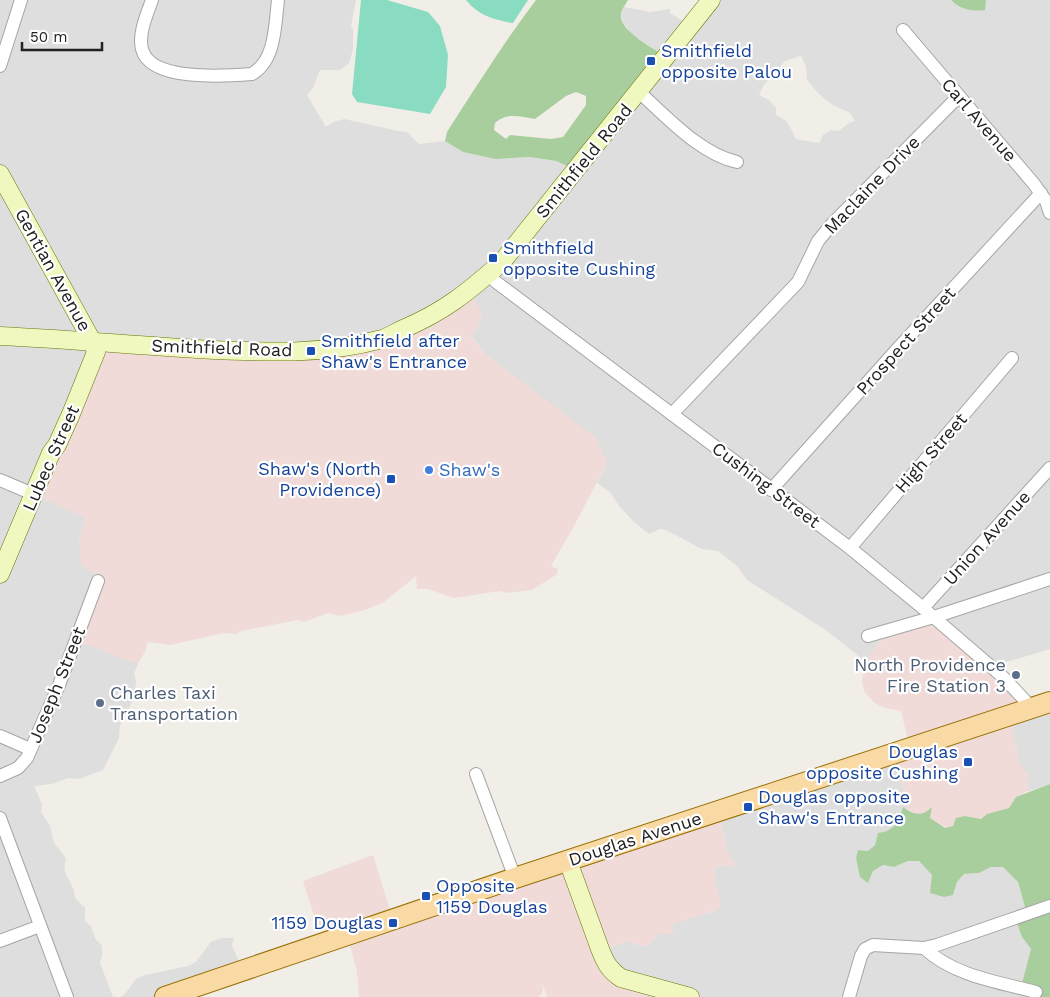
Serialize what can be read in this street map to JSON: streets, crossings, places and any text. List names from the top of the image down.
{
  "streets": {
    "main road": [
      "Smithfield Road",
      "Gentian Avenue",
      "Lubec Street",
      "Douglas Avenue"
    ],
    "street": [
      "Carl Avenue",
      "Maclaine Drive",
      "Prospect Street",
      "High Street",
      "Cushing Street",
      "Union Avenue",
      "Joseph Street"
    ]
  },
  "crossings": [
    ["Carl Avenue", "Maclaine Drive"],
    ["Carl Avenue", "Prospect Street"],
    ["Smithfield Road", "Gentian Avenue"],
    ["Smithfield Road", "Lubec Street"],
    ["Smithfield Road", "Cushing Street"],
    ["Maclaine Drive", "Cushing Street"],
    ["Gentian Avenue", "Lubec Street"],
    ["Prospect Street", "Cushing Street"],
    ["High Street", "Cushing Street"],
    ["Cushing Street", "Union Avenue"],
    ["Cushing Street", "Douglas Avenue"]
  ],
  "places": {
    "transit": [
      "Smithfield opposite Palou",
      "Smithfield opposite Cushing",
      "Smithfield after Shaw's Entrance",
      "Shaw's (North Providence)",
      "Douglas opposite Cushing",
      "Douglas opposite Shaw's Entrance",
      "Opposite 1159 Douglas",
      "1159 Douglas"
    ],
    "other": ["Shaw's", "North Providence Fire Station 3", "Charles Taxi Transportation"]
  },
  "scale_bar": "50 m"
}
